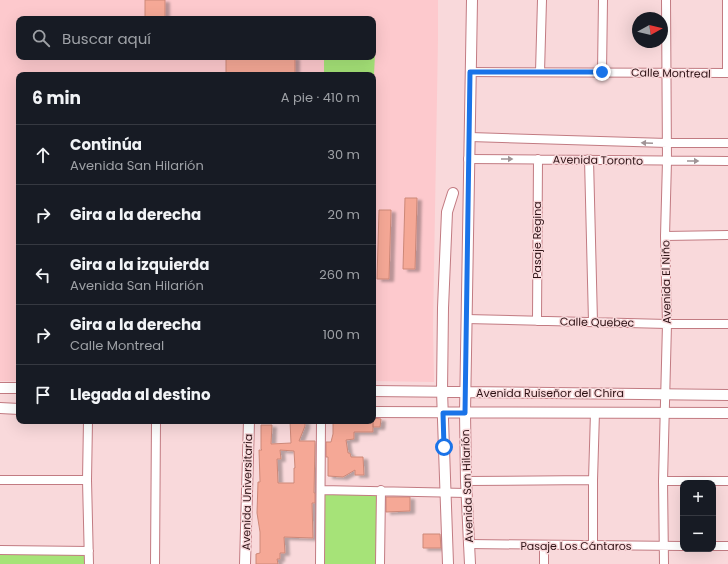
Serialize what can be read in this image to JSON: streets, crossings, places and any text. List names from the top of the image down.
{
  "streets": {
    "street": [
      "Calle Montreal",
      "Avenida Toronto",
      "Pasaje Regina",
      "Avenida El Niño",
      "Calle Quebec",
      "Avenida Ruiseñor del Chira",
      "Avenida San Hilarión",
      "Avenida Universitaria",
      "Pasaje Los Cántaros"
    ]
  },
  "crossings": [
    ["Calle Montreal", "Avenida El Niño"],
    ["Calle Montreal", "Avenida San Hilarión"],
    ["Avenida Toronto", "Pasaje Regina"],
    ["Avenida Toronto", "Avenida El Niño"],
    ["Avenida Toronto", "Avenida San Hilarión"],
    ["Pasaje Regina", "Calle Quebec"],
    ["Avenida El Niño", "Calle Quebec"],
    ["Avenida El Niño", "Avenida Ruiseñor del Chira"],
    ["Avenida El Niño", "Pasaje Los Cántaros"],
    ["Calle Quebec", "Avenida San Hilarión"],
    ["Avenida Ruiseñor del Chira", "Avenida San Hilarión"],
    ["Avenida San Hilarión", "Pasaje Los Cántaros"]
  ],
  "north": "right",
  "page": {
    "search": "Buscar aquí",
    "heading": ["6 min", "A pie · 410 m"],
    "list": [
      ["Continúa", "Avenida San Hilarión", "30 m"],
      ["Gira a la derecha", "20 m"],
      ["Gira a la izquierda", "Avenida San Hilarión", "260 m"],
      ["Gira a la derecha", "Calle Montreal", "100 m"],
      "Llegada al destino"
    ],
    "map_buttons": ["+", "−"]
  }
}
